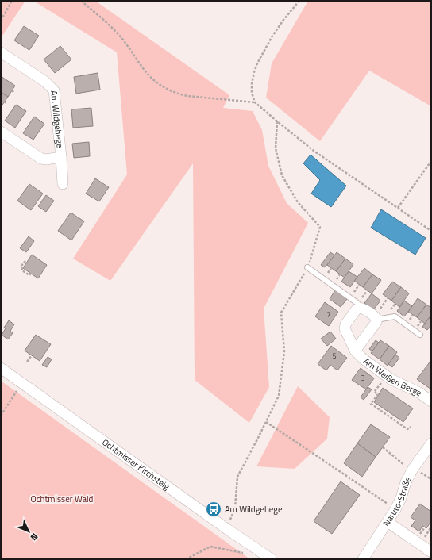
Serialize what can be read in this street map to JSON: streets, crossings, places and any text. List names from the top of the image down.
{
  "streets": {
    "street": [
      "Am Wildgehege",
      "Am Weißen Berge",
      "Ochtmisser Kirchsteig",
      "Naruto-Straße"
    ]
  },
  "parks": ["Ochtmisser Wald"],
  "places": {
    "bus stop": ["Am Wildgehege"]
  },
  "house_numbers": ["7", "5", "3"],
  "north": "bottom right"
}
